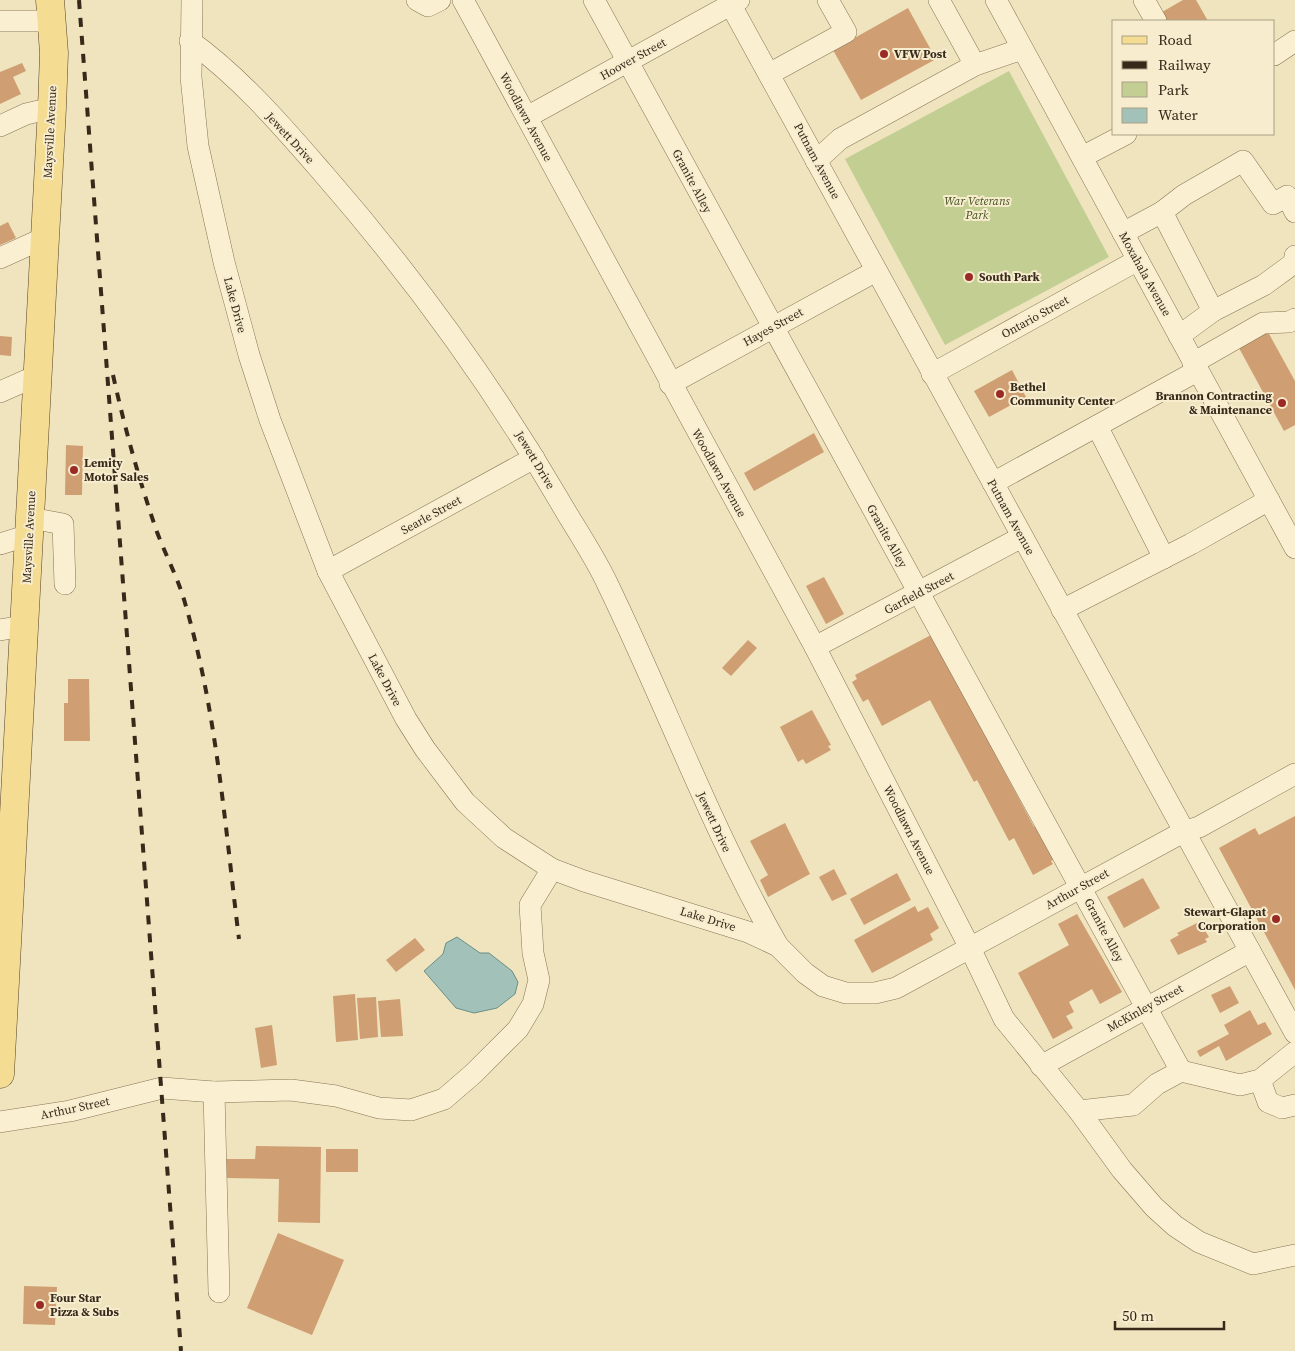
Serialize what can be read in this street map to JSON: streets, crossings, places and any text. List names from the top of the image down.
{
  "streets": {
    "main road": ["Maysville Avenue"],
    "street": [
      "Hoover Street",
      "Woodlawn Avenue",
      "Jewett Drive",
      "Putnam Avenue",
      "Granite Alley",
      "Moxahala Avenue",
      "Lake Drive",
      "Ontario Street",
      "Hayes Street",
      "Searle Street",
      "Garfield Street",
      "Arthur Street",
      "McKinley Street"
    ]
  },
  "crossings": [
    ["Hoover Street", "Woodlawn Avenue"],
    ["Hoover Street", "Putnam Avenue"],
    ["Hoover Street", "Granite Alley"],
    ["Woodlawn Avenue", "Lake Drive"],
    ["Woodlawn Avenue", "Hayes Street"],
    ["Woodlawn Avenue", "Garfield Street"],
    ["Woodlawn Avenue", "Arthur Street"],
    ["Woodlawn Avenue", "McKinley Street"],
    ["Jewett Drive", "Lake Drive"],
    ["Jewett Drive", "Searle Street"],
    ["Putnam Avenue", "Ontario Street"],
    ["Putnam Avenue", "Hayes Street"],
    ["Putnam Avenue", "Garfield Street"],
    ["Putnam Avenue", "Arthur Street"],
    ["Putnam Avenue", "McKinley Street"],
    ["Granite Alley", "Hayes Street"],
    ["Granite Alley", "Garfield Street"],
    ["Granite Alley", "Arthur Street"],
    ["Granite Alley", "McKinley Street"],
    ["Moxahala Avenue", "Ontario Street"],
    ["Lake Drive", "Searle Street"],
    ["Lake Drive", "Arthur Street"]
  ],
  "parks": ["War Veterans Park"],
  "places": [
    "VFW Post",
    "South Park",
    "Bethel Community Center",
    "Brannon Contracting & Maintenance",
    "Lemity Motor Sales",
    "Stewart-Glapat Corporation",
    "Four Star Pizza & Subs"
  ],
  "legend": [
    "Road",
    "Railway",
    "Park",
    "Water"
  ],
  "scale_bar": "50 m"
}
